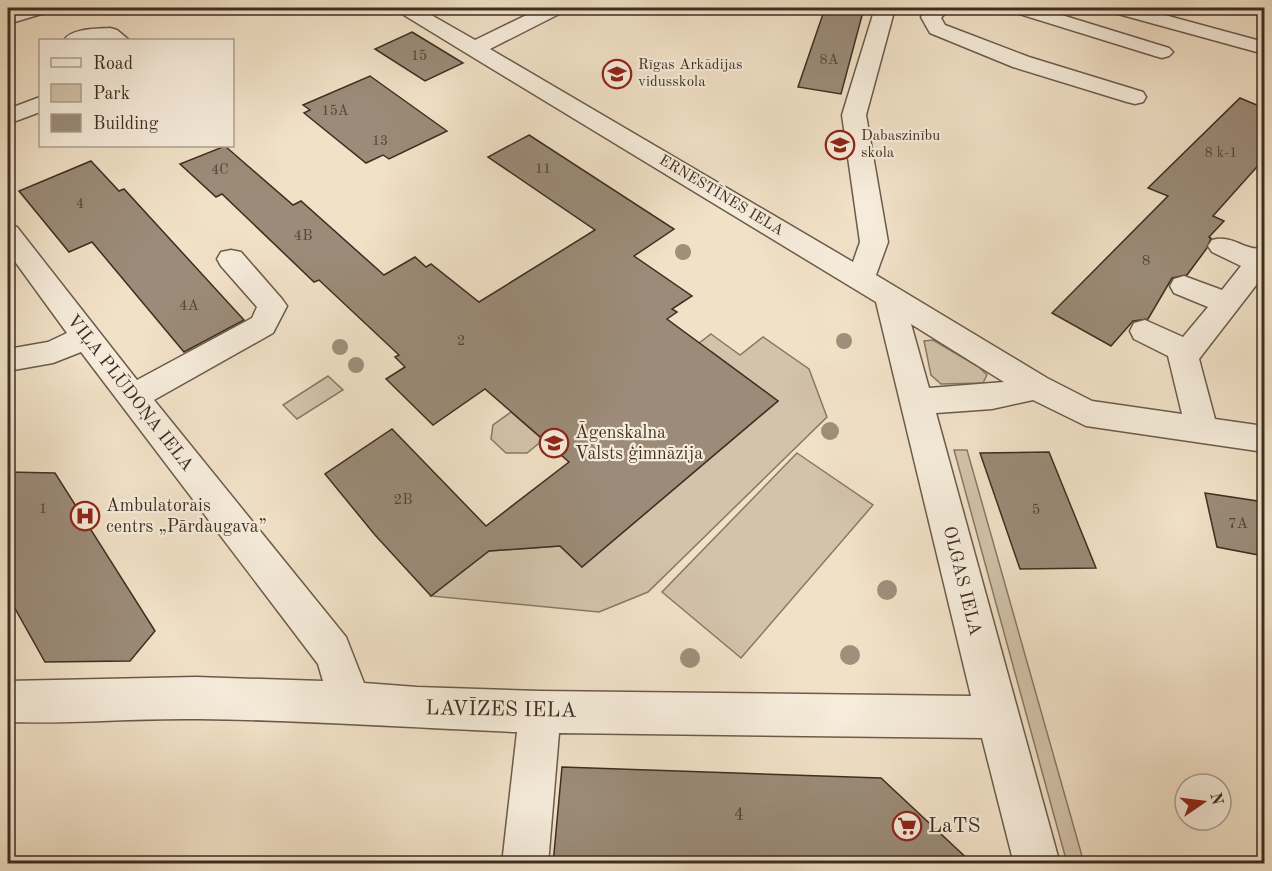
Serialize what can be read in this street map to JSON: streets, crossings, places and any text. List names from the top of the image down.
{
  "streets": {
    "street": [
      "ERNESTĪNES IELA",
      "VIĻA PLŪDOŅA IELA",
      "OLGAS IELA",
      "LAVĪZES IELA"
    ]
  },
  "crossings": [
    ["ERNESTĪNES IELA", "OLGAS IELA"],
    ["VIĻA PLŪDOŅA IELA", "LAVĪZES IELA"],
    ["OLGAS IELA", "LAVĪZES IELA"]
  ],
  "places": {
    "school or university": ["Rīgas Arkādijas vidusskola", "Dabaszinību skola", "Āgenskalna Valsts ģimnāzija"],
    "hospital": ["Ambulatorais centrs „Pārdaugava”"],
    "supermarket": ["LaTS"]
  },
  "house_numbers": [
    "15",
    "8A",
    "15A",
    "13",
    "8 k-1",
    "11",
    "4C",
    "4",
    "4B",
    "8",
    "4A",
    "2",
    "2B",
    "1",
    "5",
    "7A",
    "4"
  ],
  "legend": ["Road", "Park", "Building"],
  "north": "right"
}
